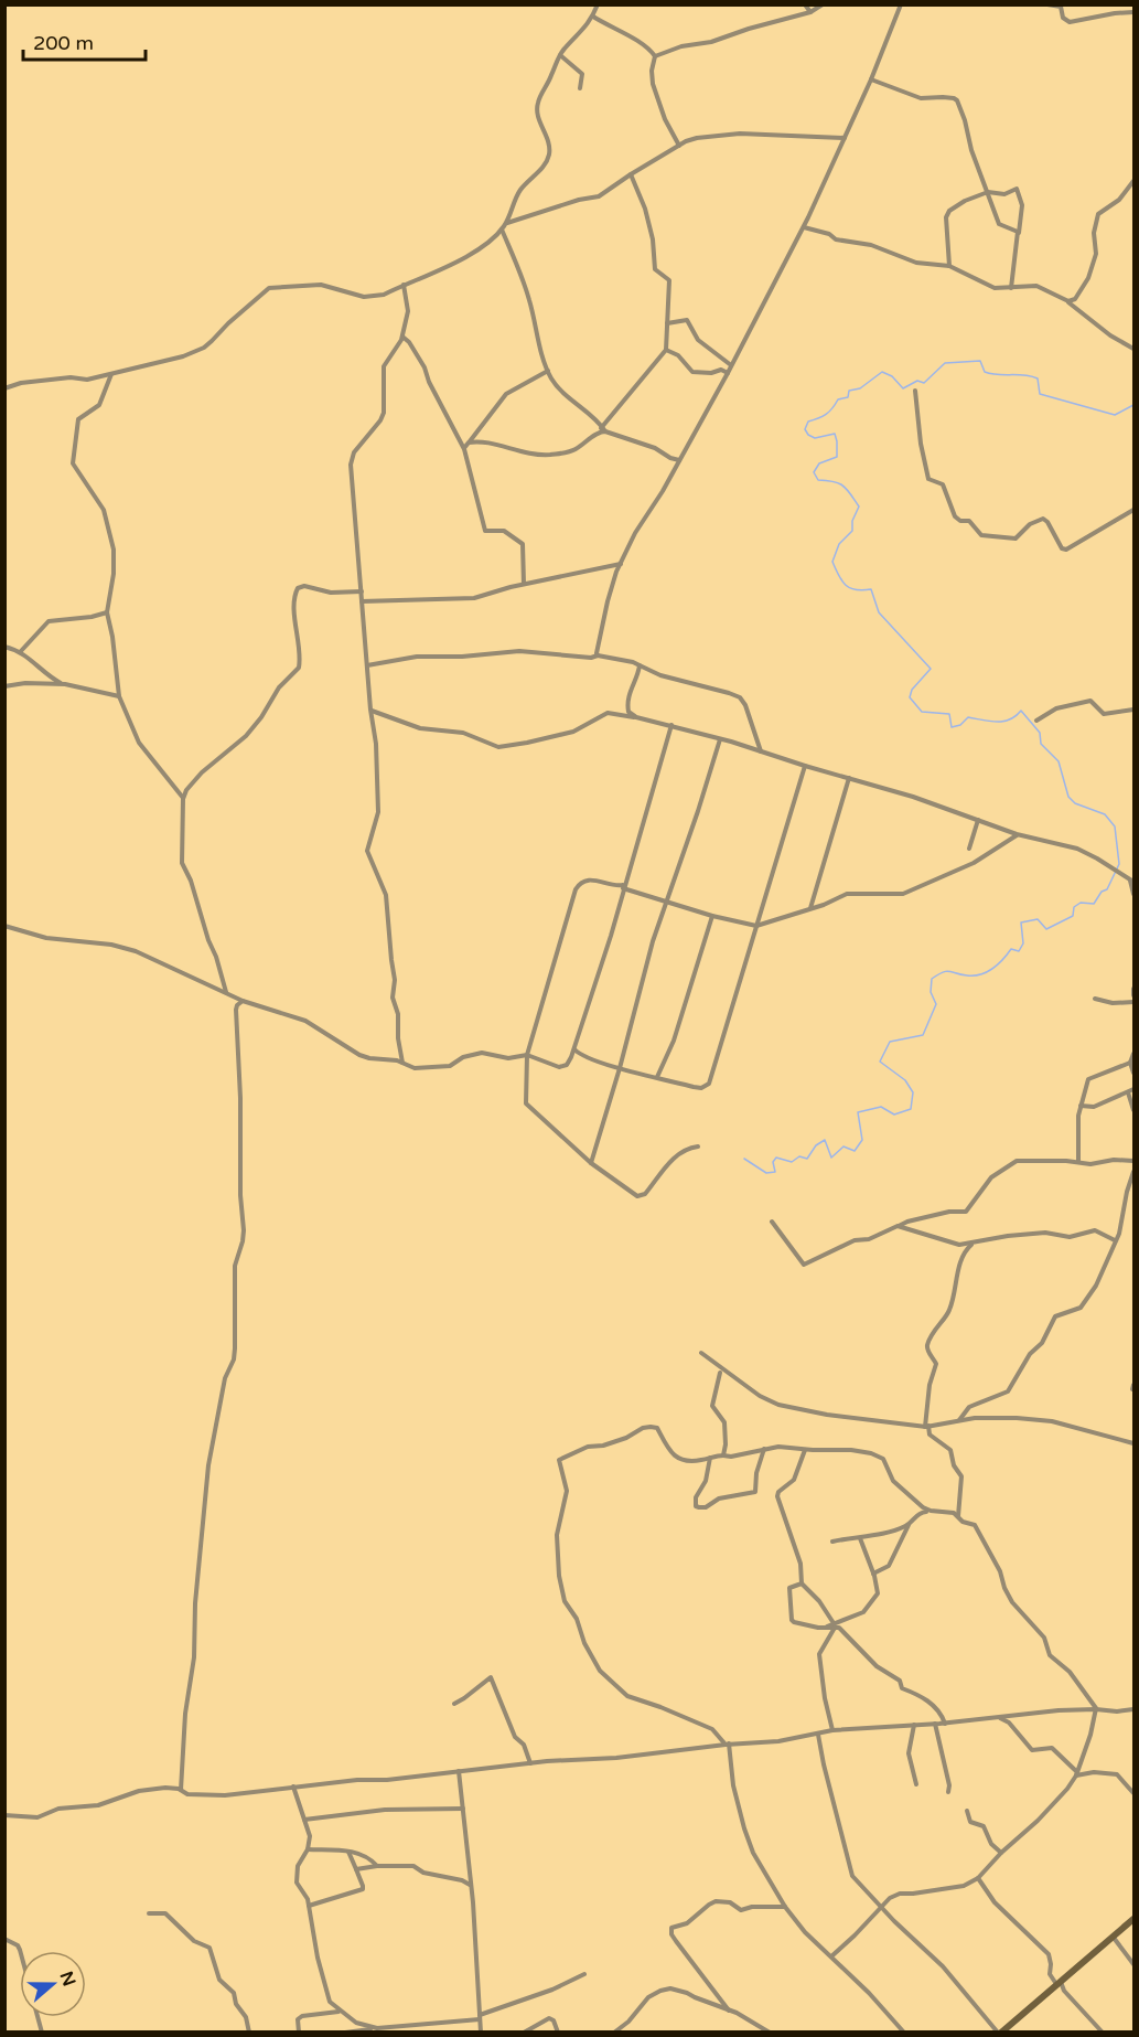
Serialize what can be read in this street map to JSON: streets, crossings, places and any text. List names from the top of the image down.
{
  "scale_bar": "200 m",
  "north": "right"
}
